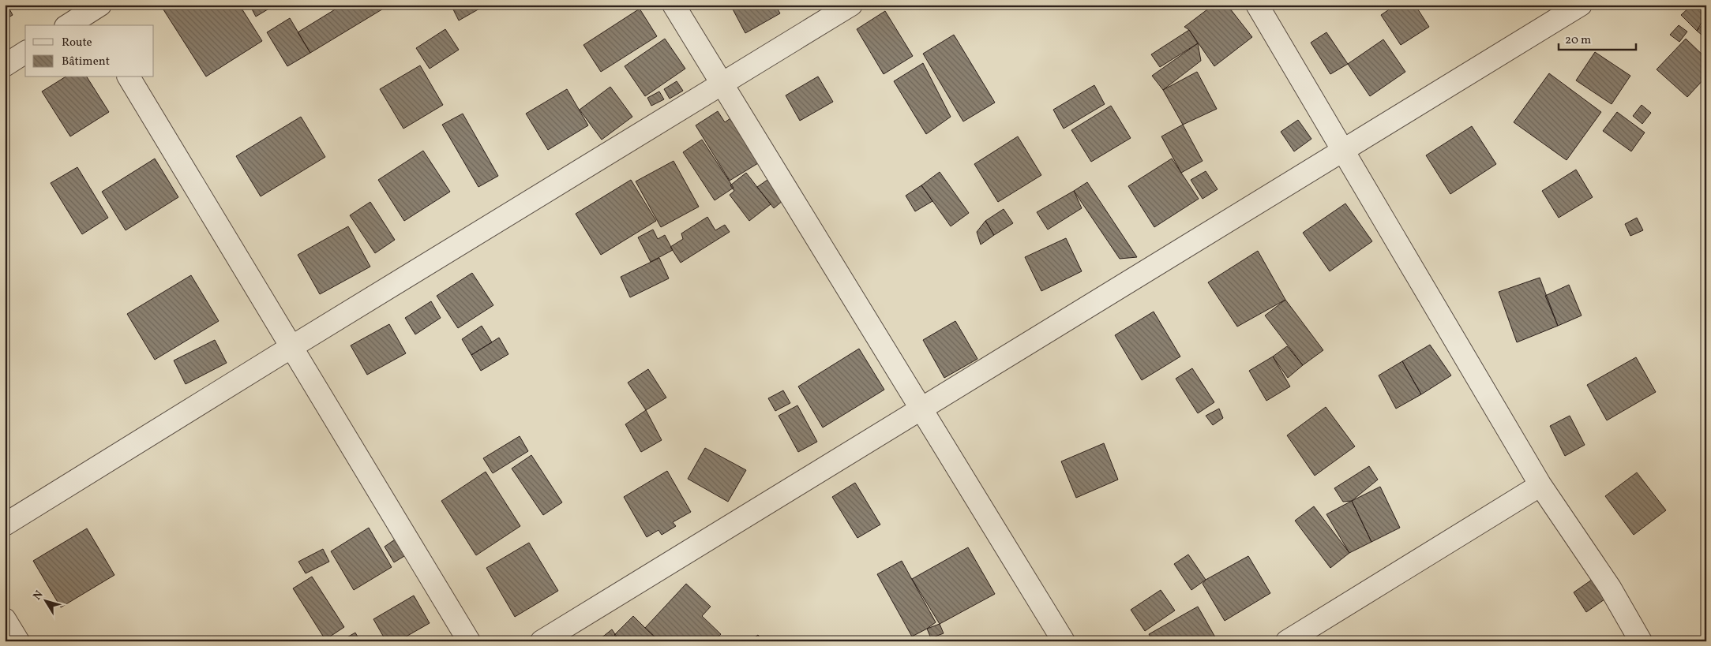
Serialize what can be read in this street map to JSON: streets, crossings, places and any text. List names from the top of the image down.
{
  "legend": ["Route", "Bâtiment"],
  "scale_bar": "20 m",
  "north": "top left"
}
